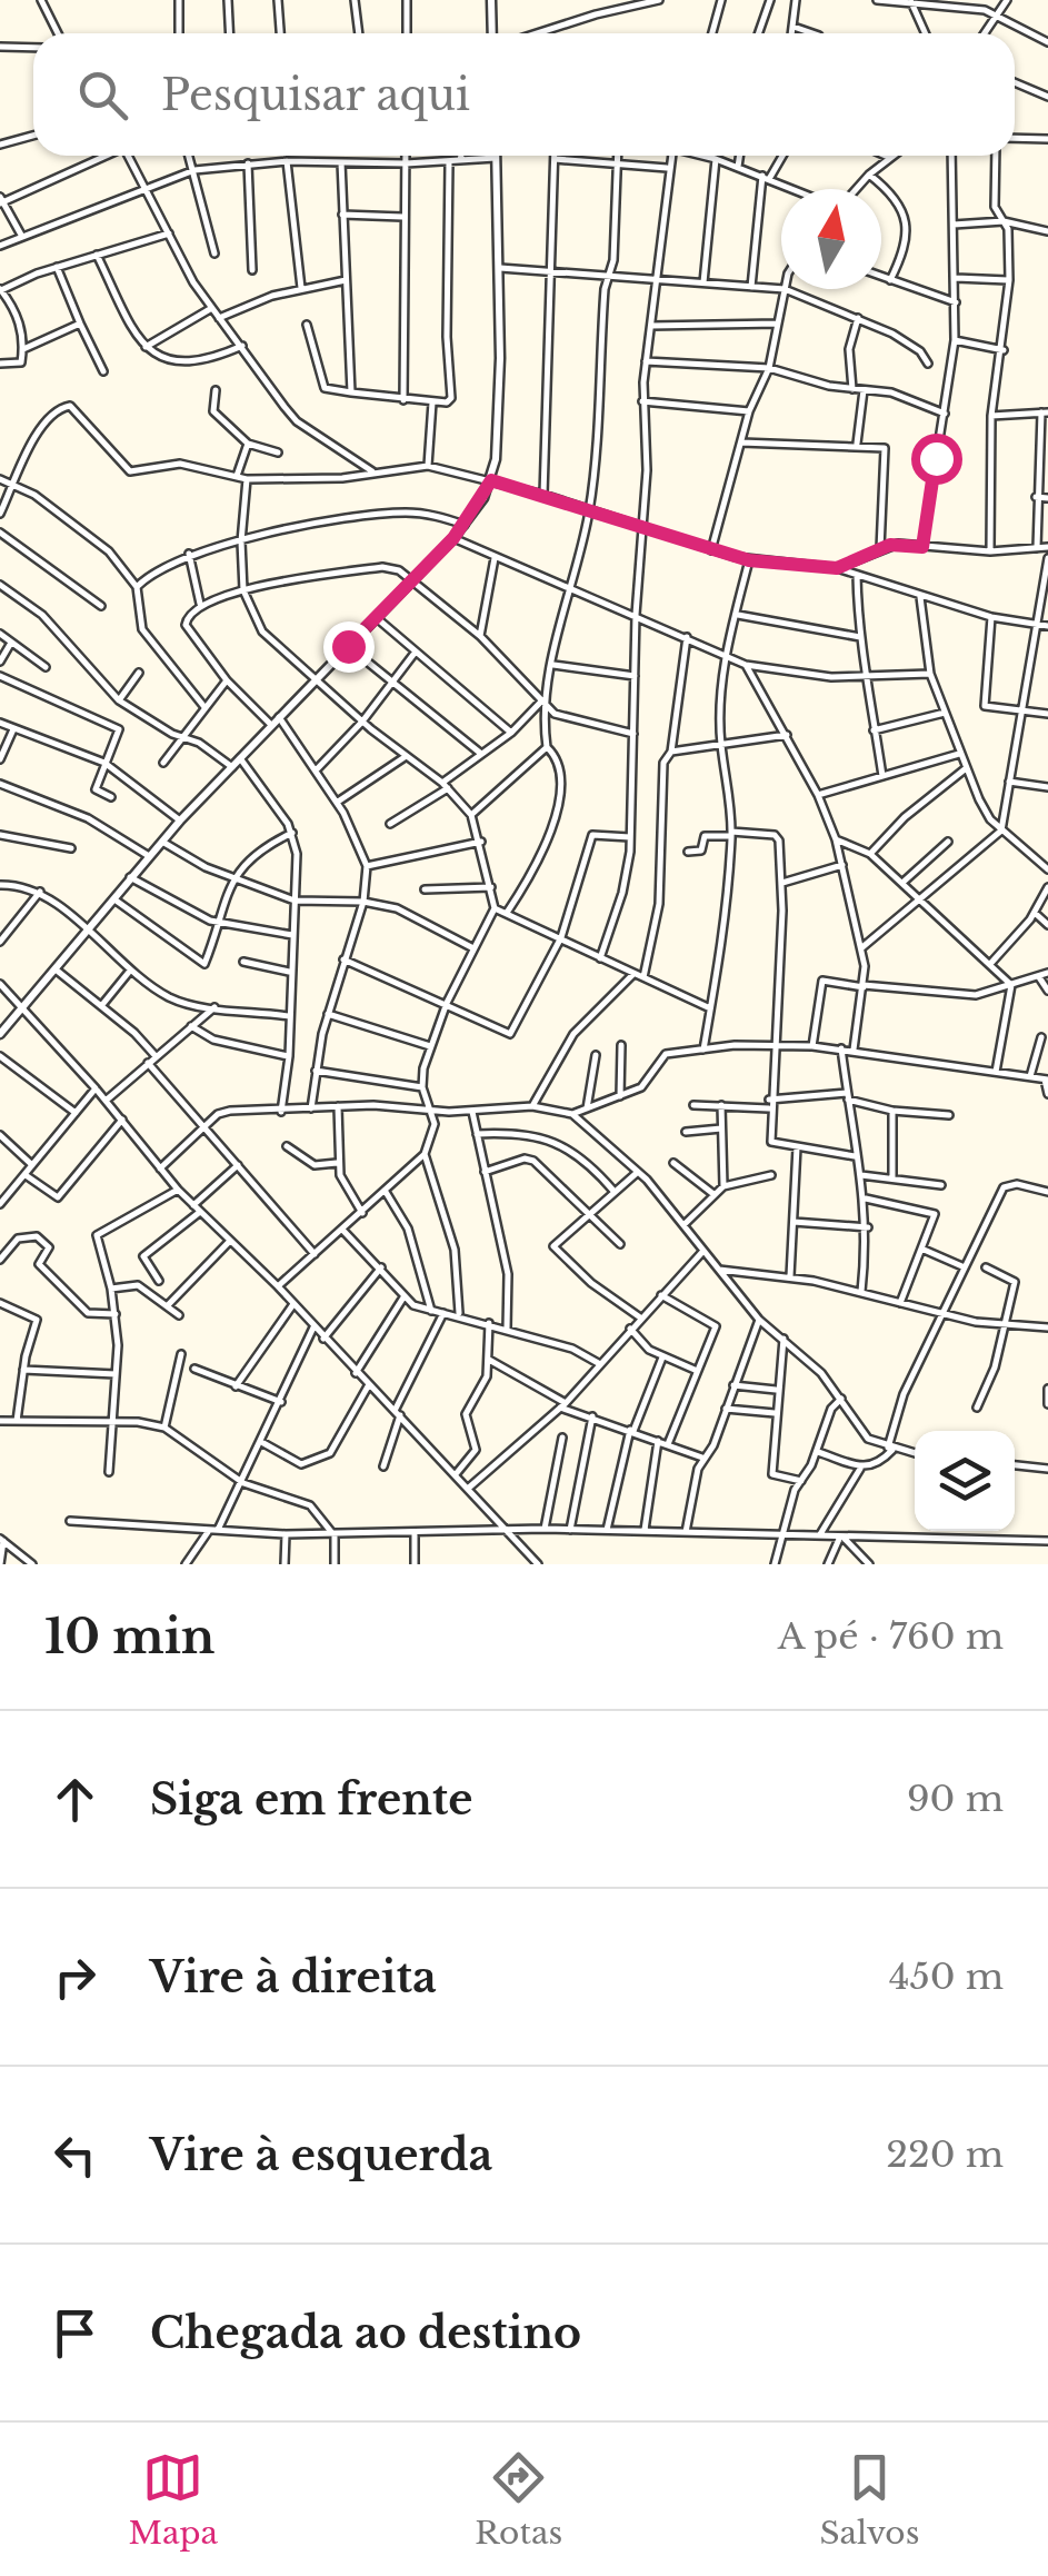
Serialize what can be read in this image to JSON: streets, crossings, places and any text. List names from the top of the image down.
{
  "north": "top",
  "page": {
    "search": "Pesquisar aqui",
    "heading": ["10 min", "A pé · 760 m"],
    "list": [
      ["Siga em frente", "90 m"],
      ["Vire à direita", "450 m"],
      ["Vire à esquerda", "220 m"],
      "Chegada ao destino"
    ],
    "nav": ["Mapa", "Rotas", "Salvos"]
  }
}
